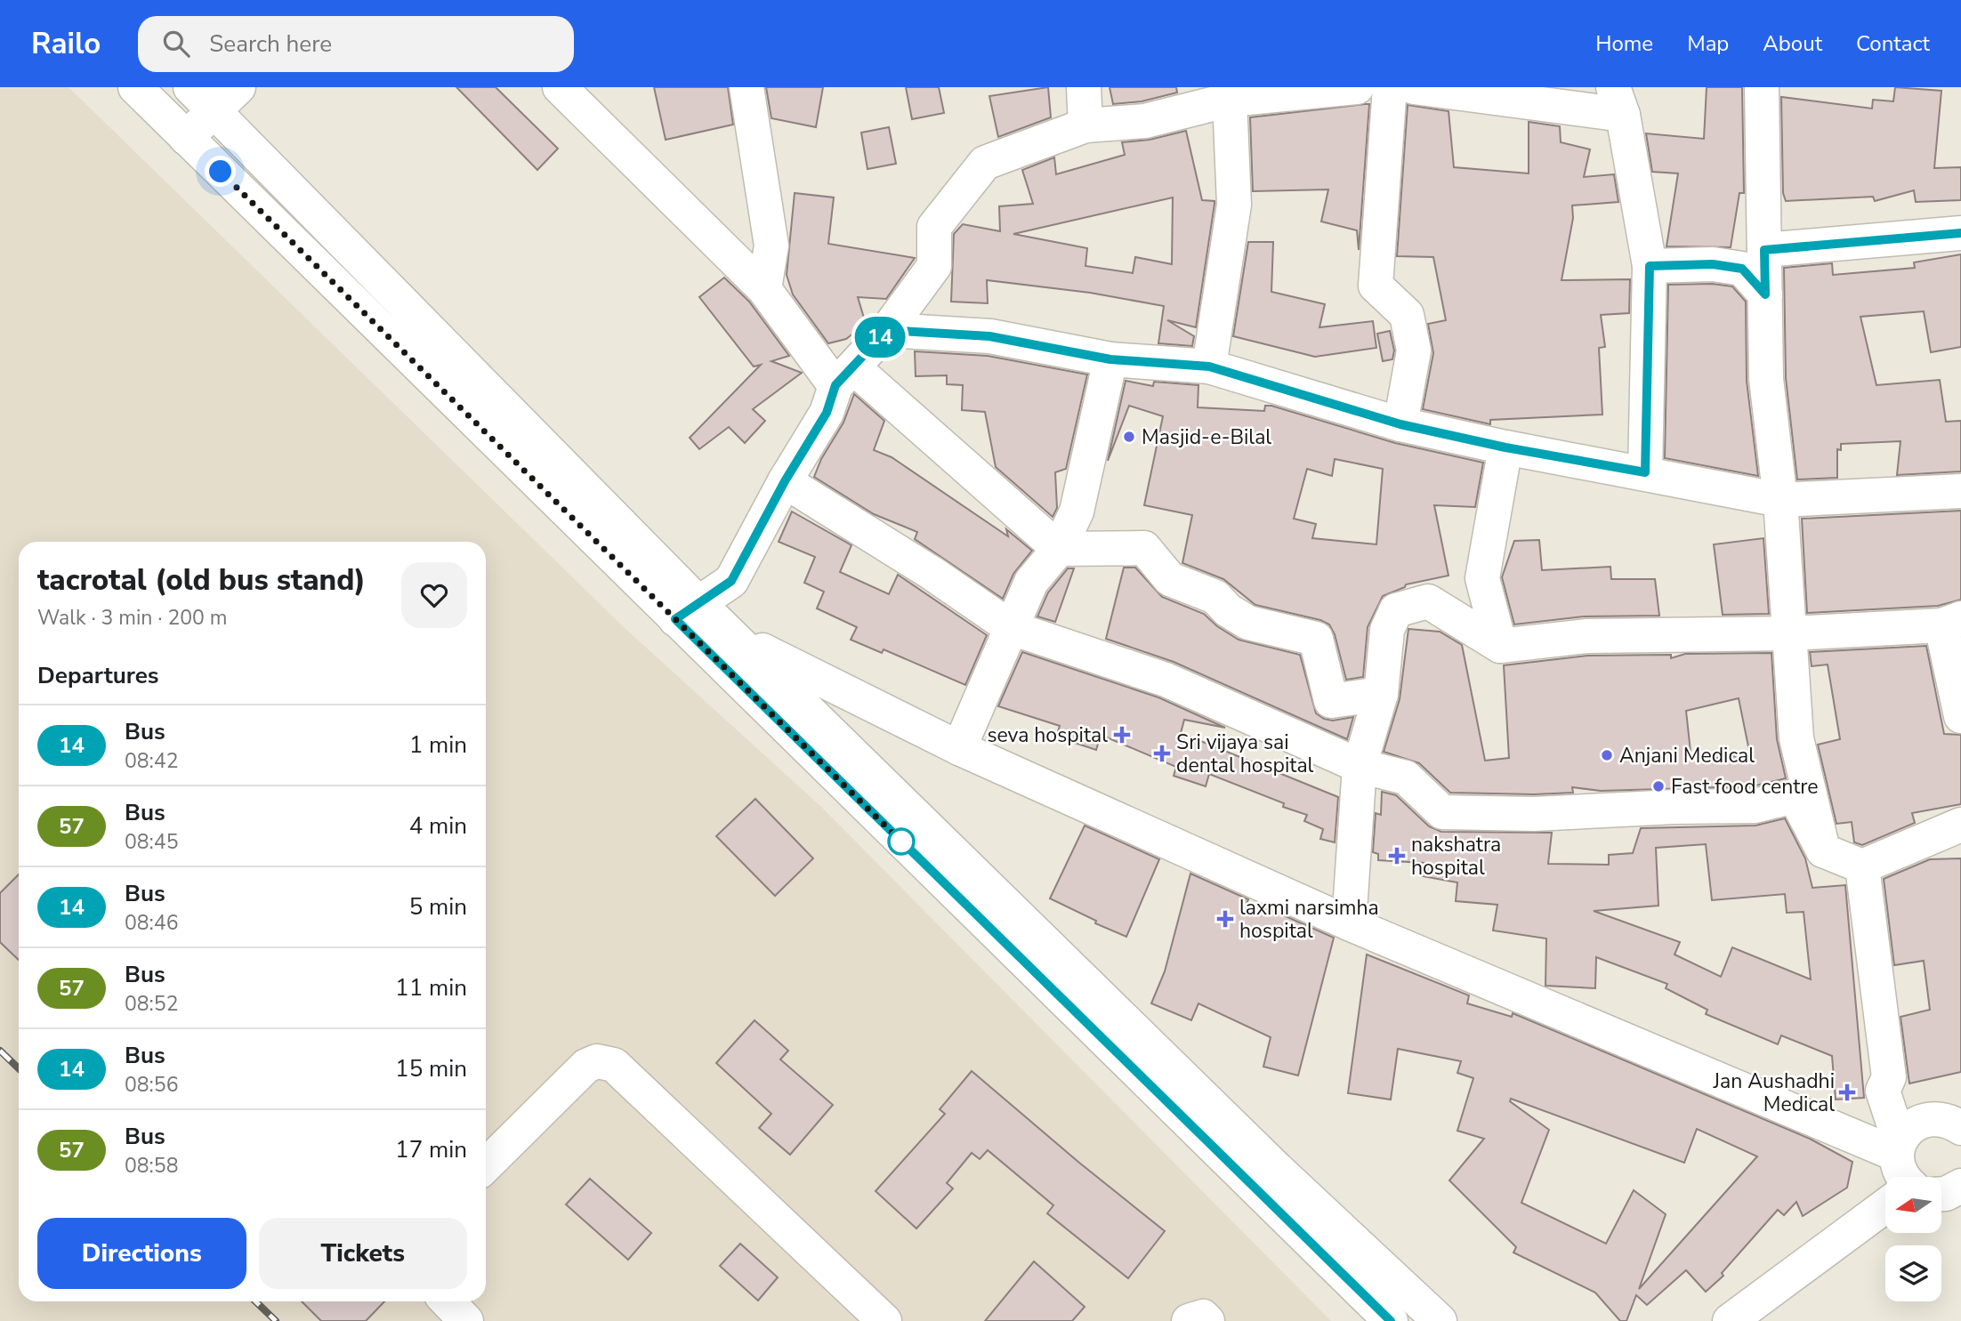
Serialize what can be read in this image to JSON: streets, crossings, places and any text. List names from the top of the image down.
{
  "places": {
    "other": ["Masjid-e-Bilal", "Anjani Medical", "Fast food centre"],
    "health": [
      "seva hospital",
      "Sri vijaya sai dental hospital",
      "nakshatra hospital",
      "laxmi narsimha hospital",
      "Jan Aushadhi Medical"
    ]
  },
  "lines": ["bus line 14"],
  "north": "left",
  "page": {
    "header": "Railo",
    "search": "Search here",
    "nav": [
      "Home",
      "Map",
      "About",
      "Contact"
    ],
    "on_map": "14",
    "heading": [
      ["tacrotal (old bus stand)", "Walk · 3 min · 200 m"],
      "Departures"
    ],
    "list": [
      {
        "mark": "14",
        "name": "Bus",
        "note": "08:42",
        "value": "1 min"
      },
      {
        "mark": "57",
        "name": "Bus",
        "note": "08:45",
        "value": "4 min"
      },
      {
        "mark": "14",
        "name": "Bus",
        "note": "08:46",
        "value": "5 min"
      },
      {
        "mark": "57",
        "name": "Bus",
        "note": "08:52",
        "value": "11 min"
      },
      {
        "mark": "14",
        "name": "Bus",
        "note": "08:56",
        "value": "15 min"
      },
      {
        "mark": "57",
        "name": "Bus",
        "note": "08:58",
        "value": "17 min"
      }
    ],
    "buttons": ["Directions", "Tickets"]
  }
}
